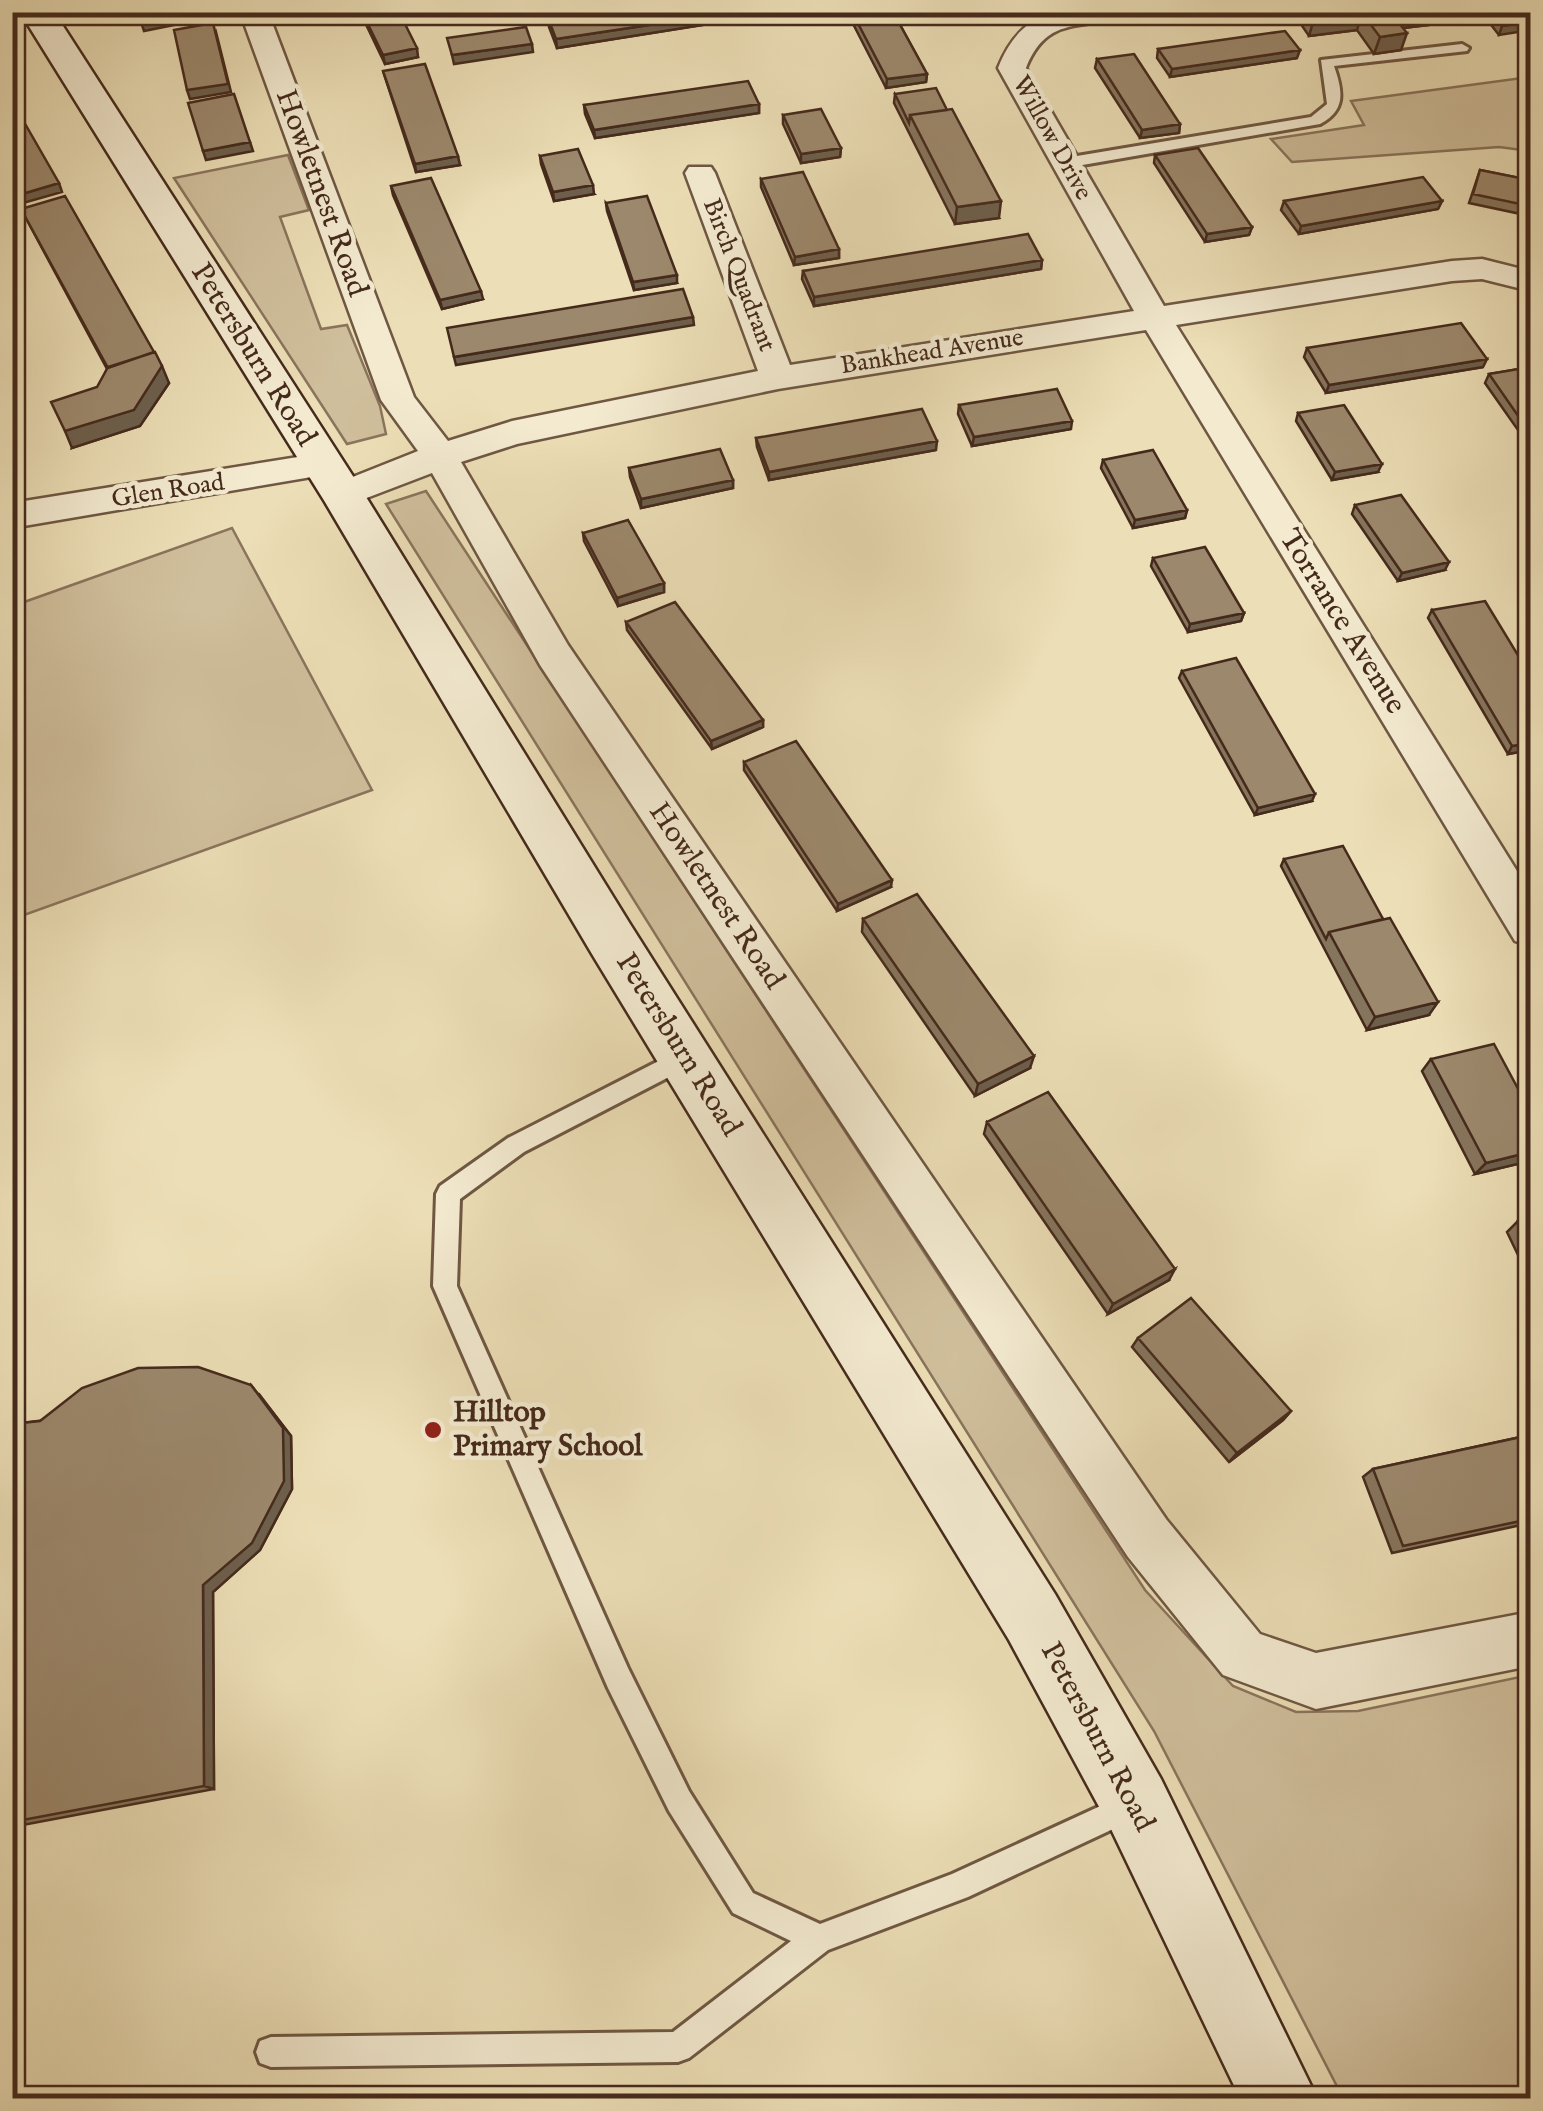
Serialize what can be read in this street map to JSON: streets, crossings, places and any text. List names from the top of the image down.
{
  "streets": {
    "main road": ["Petersburn Road"],
    "street": [
      "Willow Drive",
      "Howletnest Road",
      "Birch Quadrant",
      "Bankhead Avenue",
      "Glen Road",
      "Torrance Avenue"
    ]
  },
  "crossings": [
    ["Willow Drive", "Bankhead Avenue"],
    ["Willow Drive", "Torrance Avenue"],
    ["Howletnest Road", "Bankhead Avenue"],
    ["Birch Quadrant", "Bankhead Avenue"],
    ["Bankhead Avenue", "Petersburn Road"],
    ["Bankhead Avenue", "Glen Road"],
    ["Bankhead Avenue", "Torrance Avenue"],
    ["Petersburn Road", "Glen Road"]
  ],
  "places": ["Hilltop Primary School"]
}
